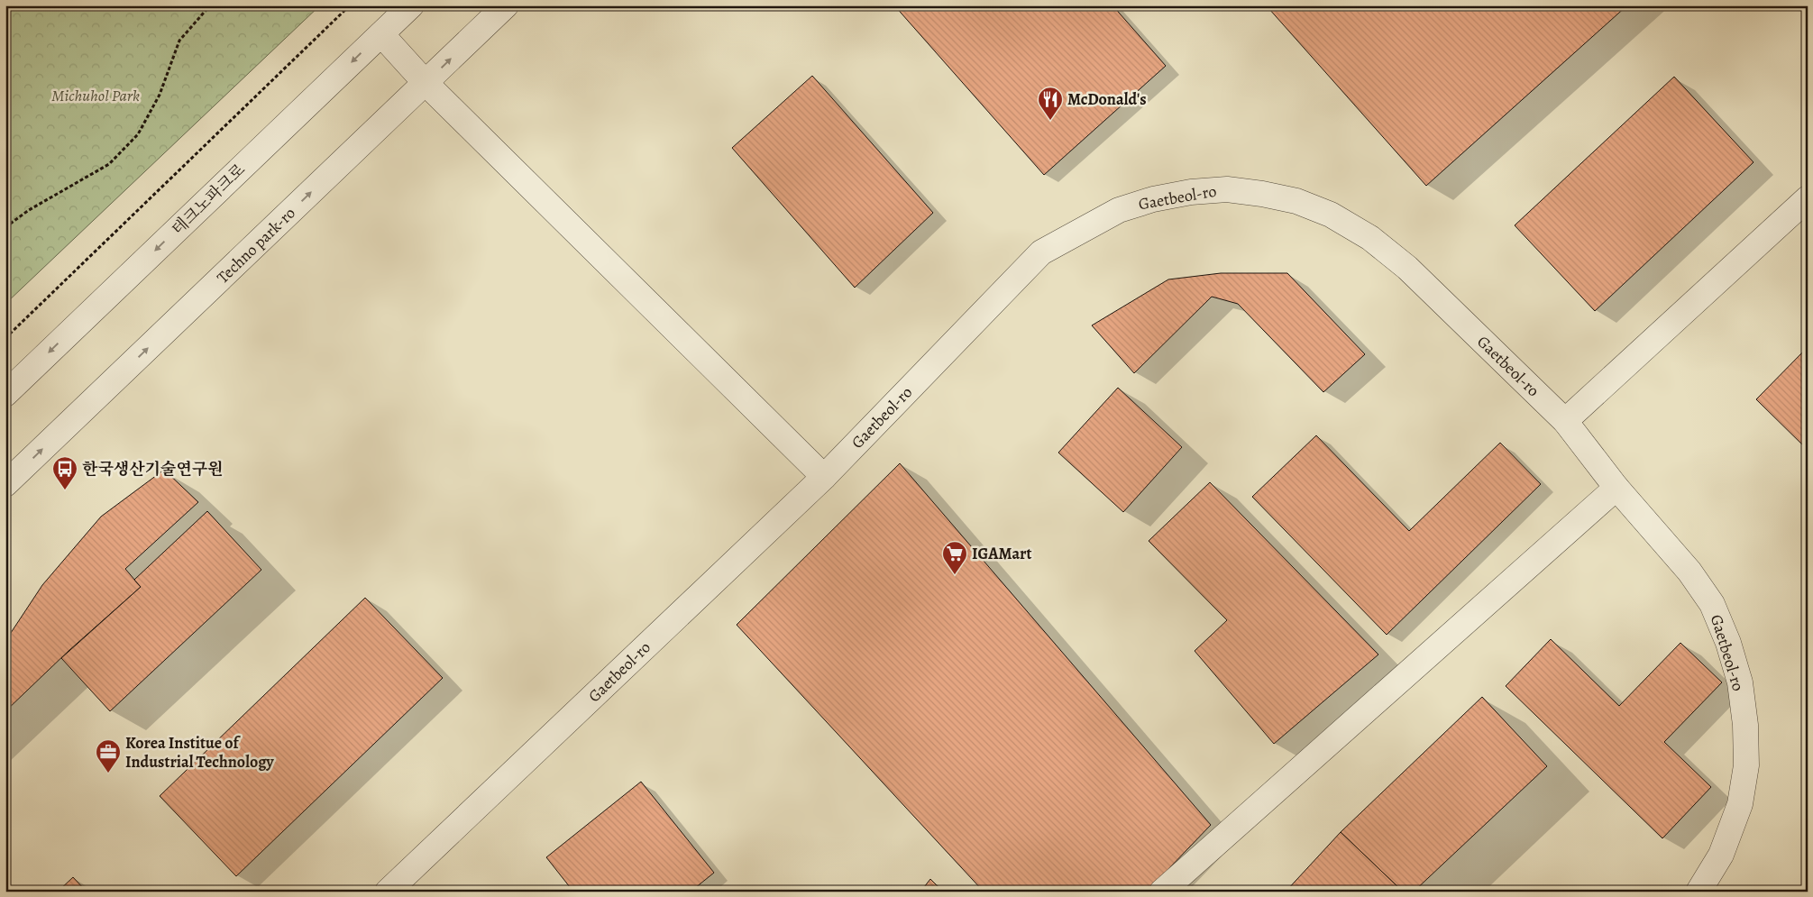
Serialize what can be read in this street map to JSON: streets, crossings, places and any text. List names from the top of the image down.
{
  "streets": {
    "street": ["Gaetbeol-ro", "테크노파크로", "Techno park-ro"]
  },
  "one_way": ["테크노파크로", "Techno park-ro"],
  "parks": ["Michuhol Park"],
  "places": {
    "restaurant": ["McDonald's"],
    "bus stop": ["한국생산기술연구원"],
    "supermarket": ["IGAMart"],
    "office": ["Korea Institue of Industrial Technology"]
  }
}
